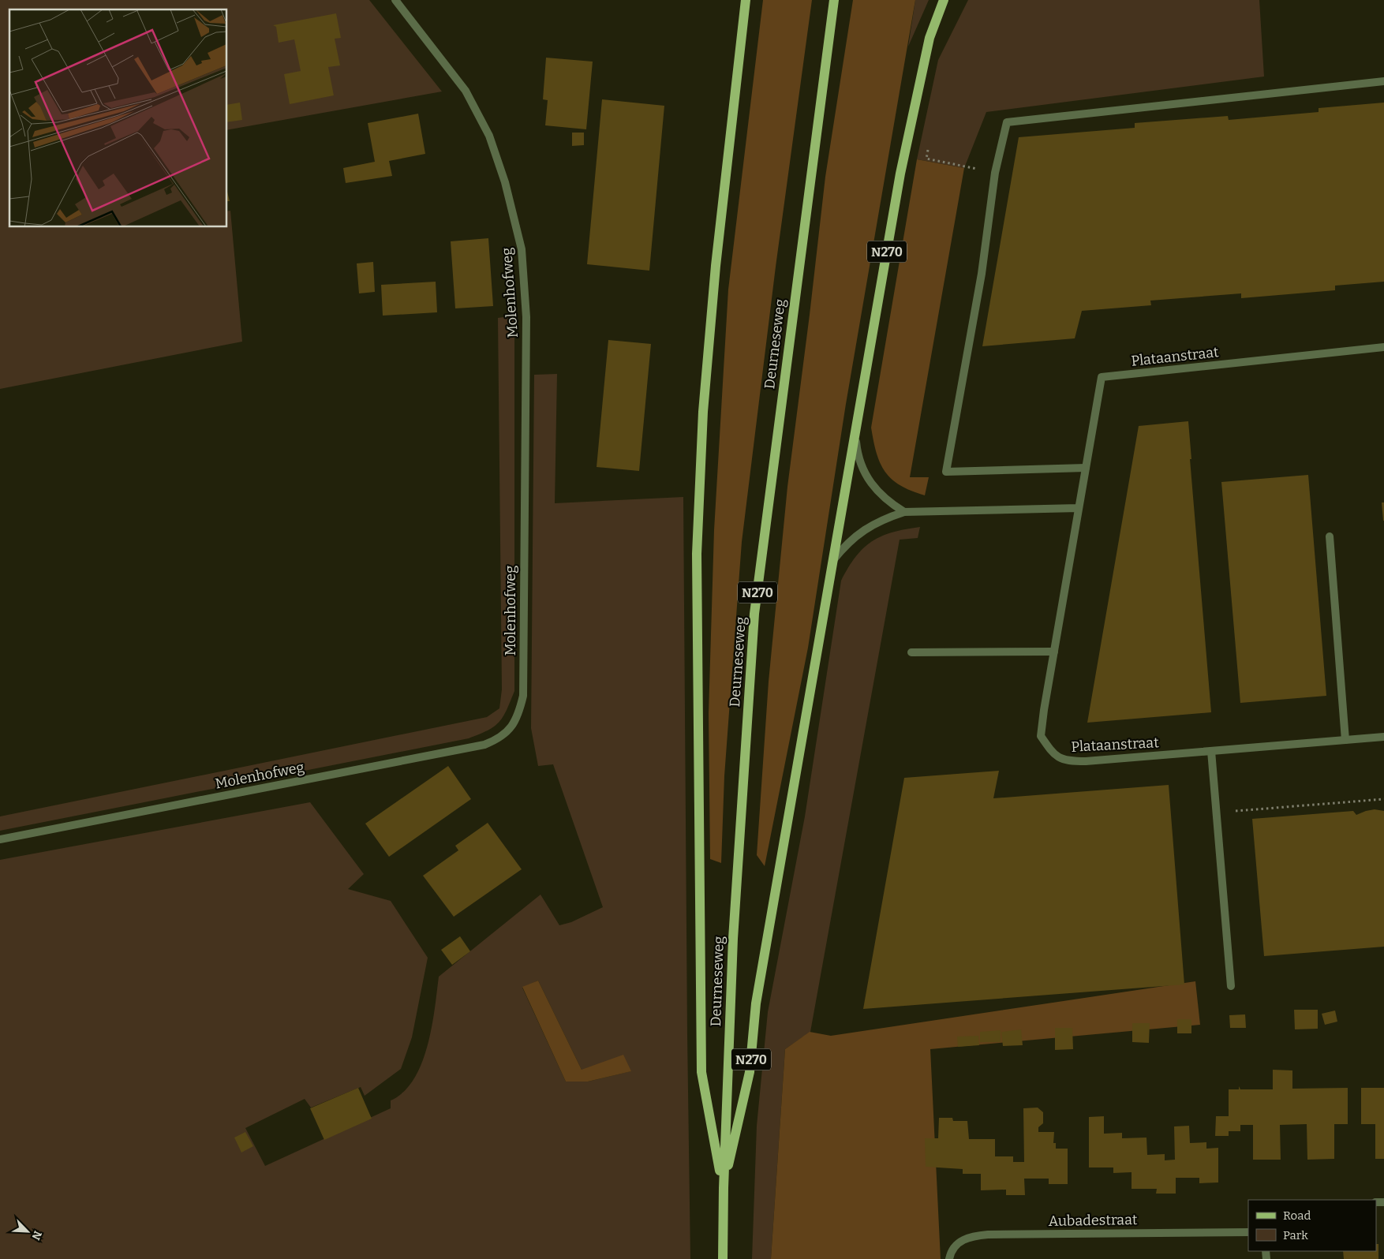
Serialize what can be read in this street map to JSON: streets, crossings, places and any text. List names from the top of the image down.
{
  "streets": {
    "main road": ["N270", "Deurneseweg"],
    "street": ["Molenhofweg", "Plataanstraat", "Aubadestraat"]
  },
  "crossings": [
    ["N270", "Deurneseweg"]
  ],
  "legend": ["Road", "Park"],
  "north": "bottom right"
}
